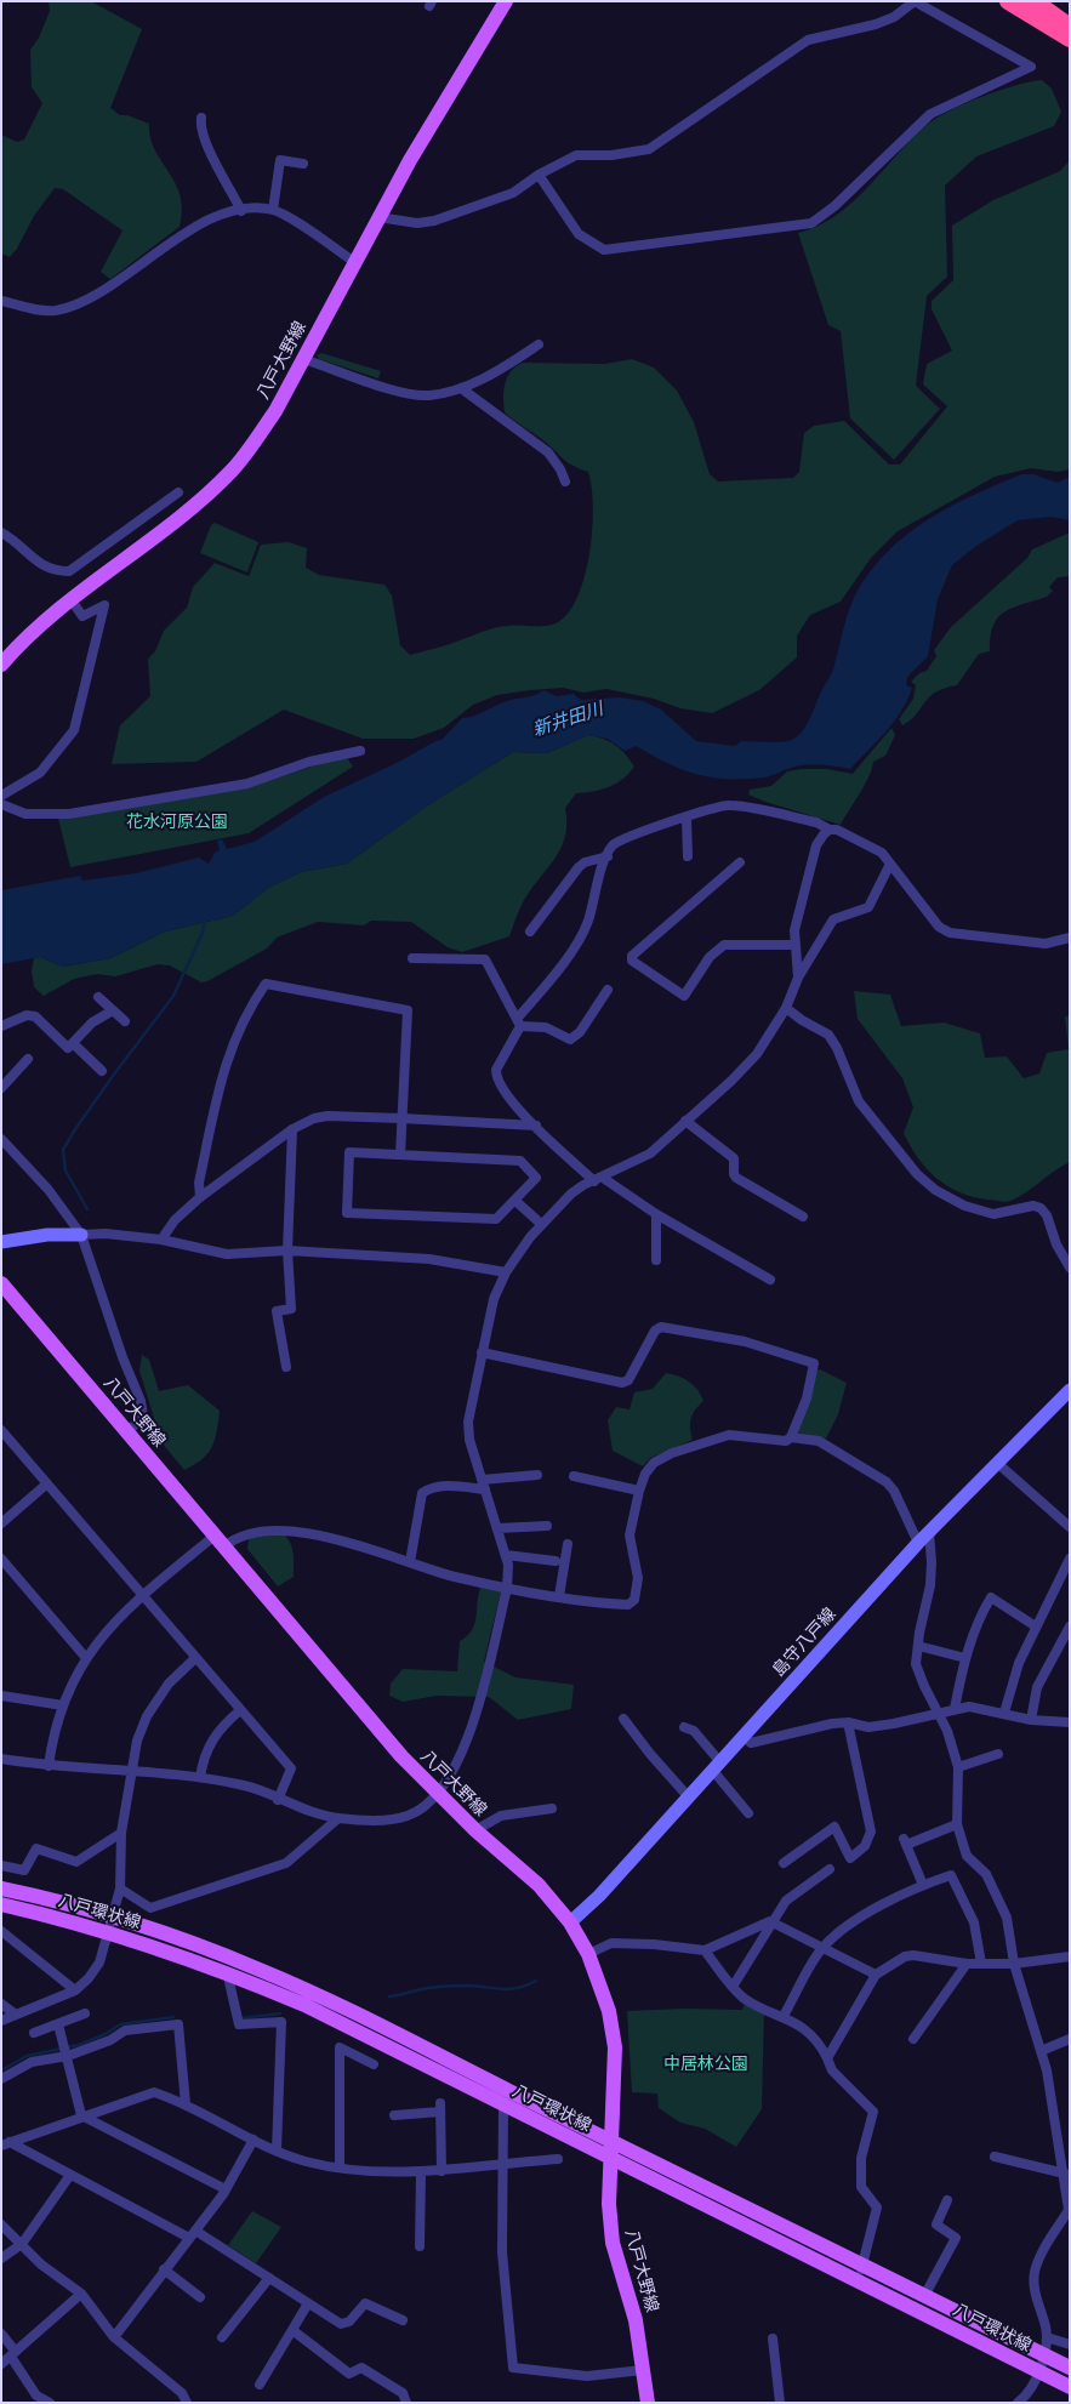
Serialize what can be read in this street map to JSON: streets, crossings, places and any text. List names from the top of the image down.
{
  "streets": {
    "main road": ["八戸大野線", "島守八戸線", "八戸環状線"]
  },
  "crossings": [
    ["八戸大野線", "島守八戸線"],
    ["八戸大野線", "八戸環状線"]
  ],
  "water": ["新井田川"],
  "parks": ["花水河原公園", "中居林公園"]
}
